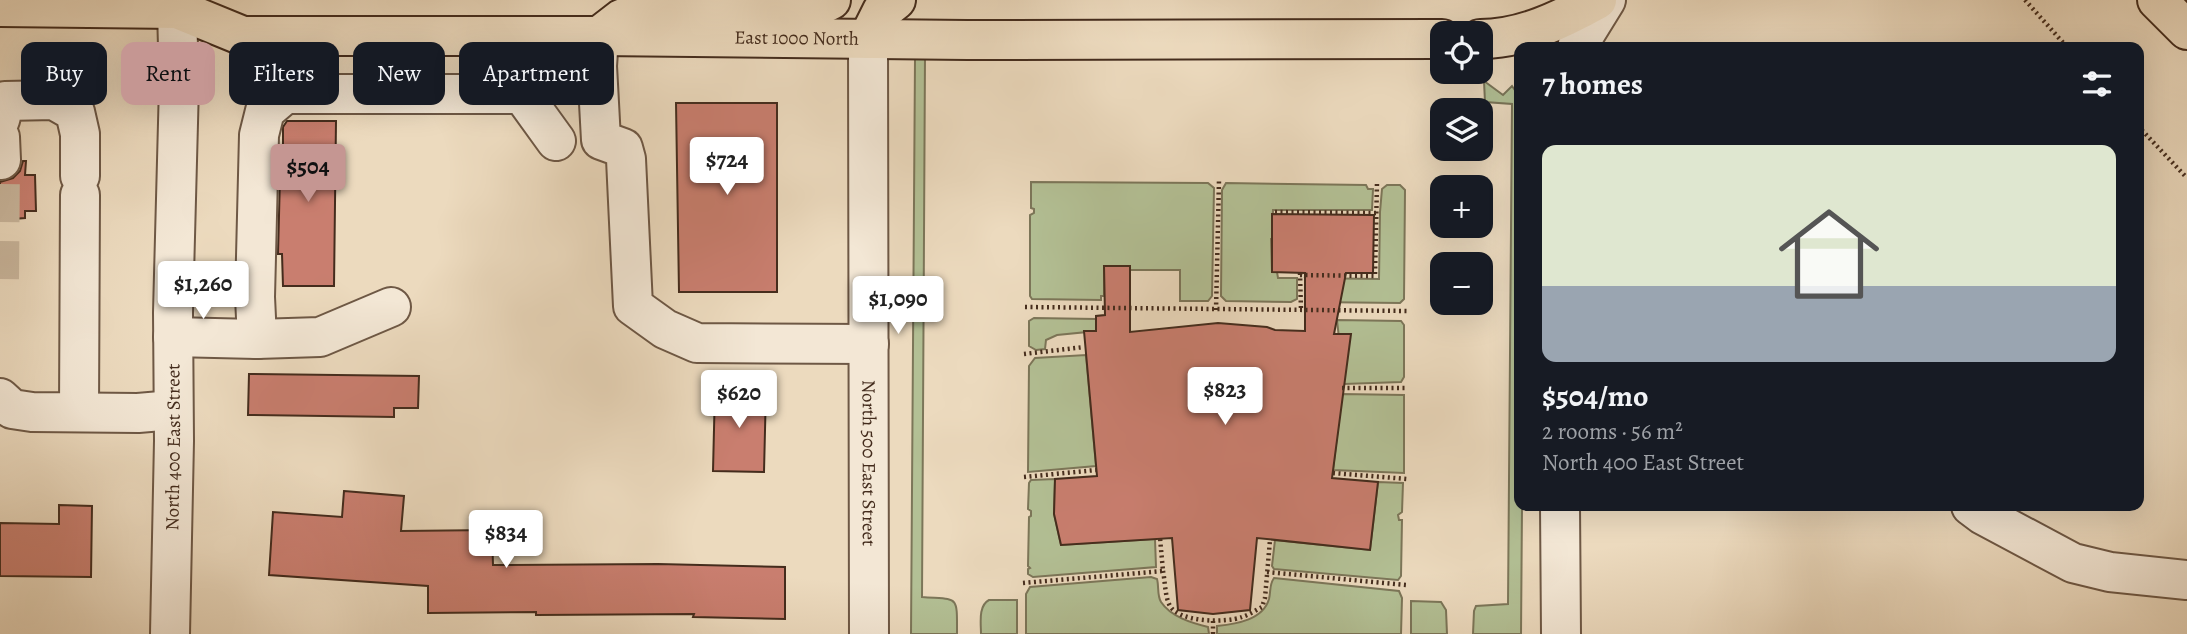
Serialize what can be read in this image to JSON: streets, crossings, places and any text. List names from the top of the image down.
{
  "streets": {
    "main road": ["East 1000 North"],
    "street": ["North 400 East Street", "North 500 East Street"]
  },
  "crossings": [
    ["East 1000 North", "North 400 East Street"],
    ["East 1000 North", "North 500 East Street"]
  ],
  "page": {
    "map_buttons": ["+", "−"],
    "chip": [
      "Buy",
      "Rent",
      "Filters",
      "New",
      "Apartment"
    ],
    "heading": "7 homes",
    "list": [
      {
        "name": "$504/mo",
        "note": "2 rooms · 56 m² · North 400 East Street"
      }
    ],
    "price": [
      "$724",
      "$504",
      "$1,260",
      "$1,090",
      "$823",
      "$620",
      "$834"
    ]
  }
}
